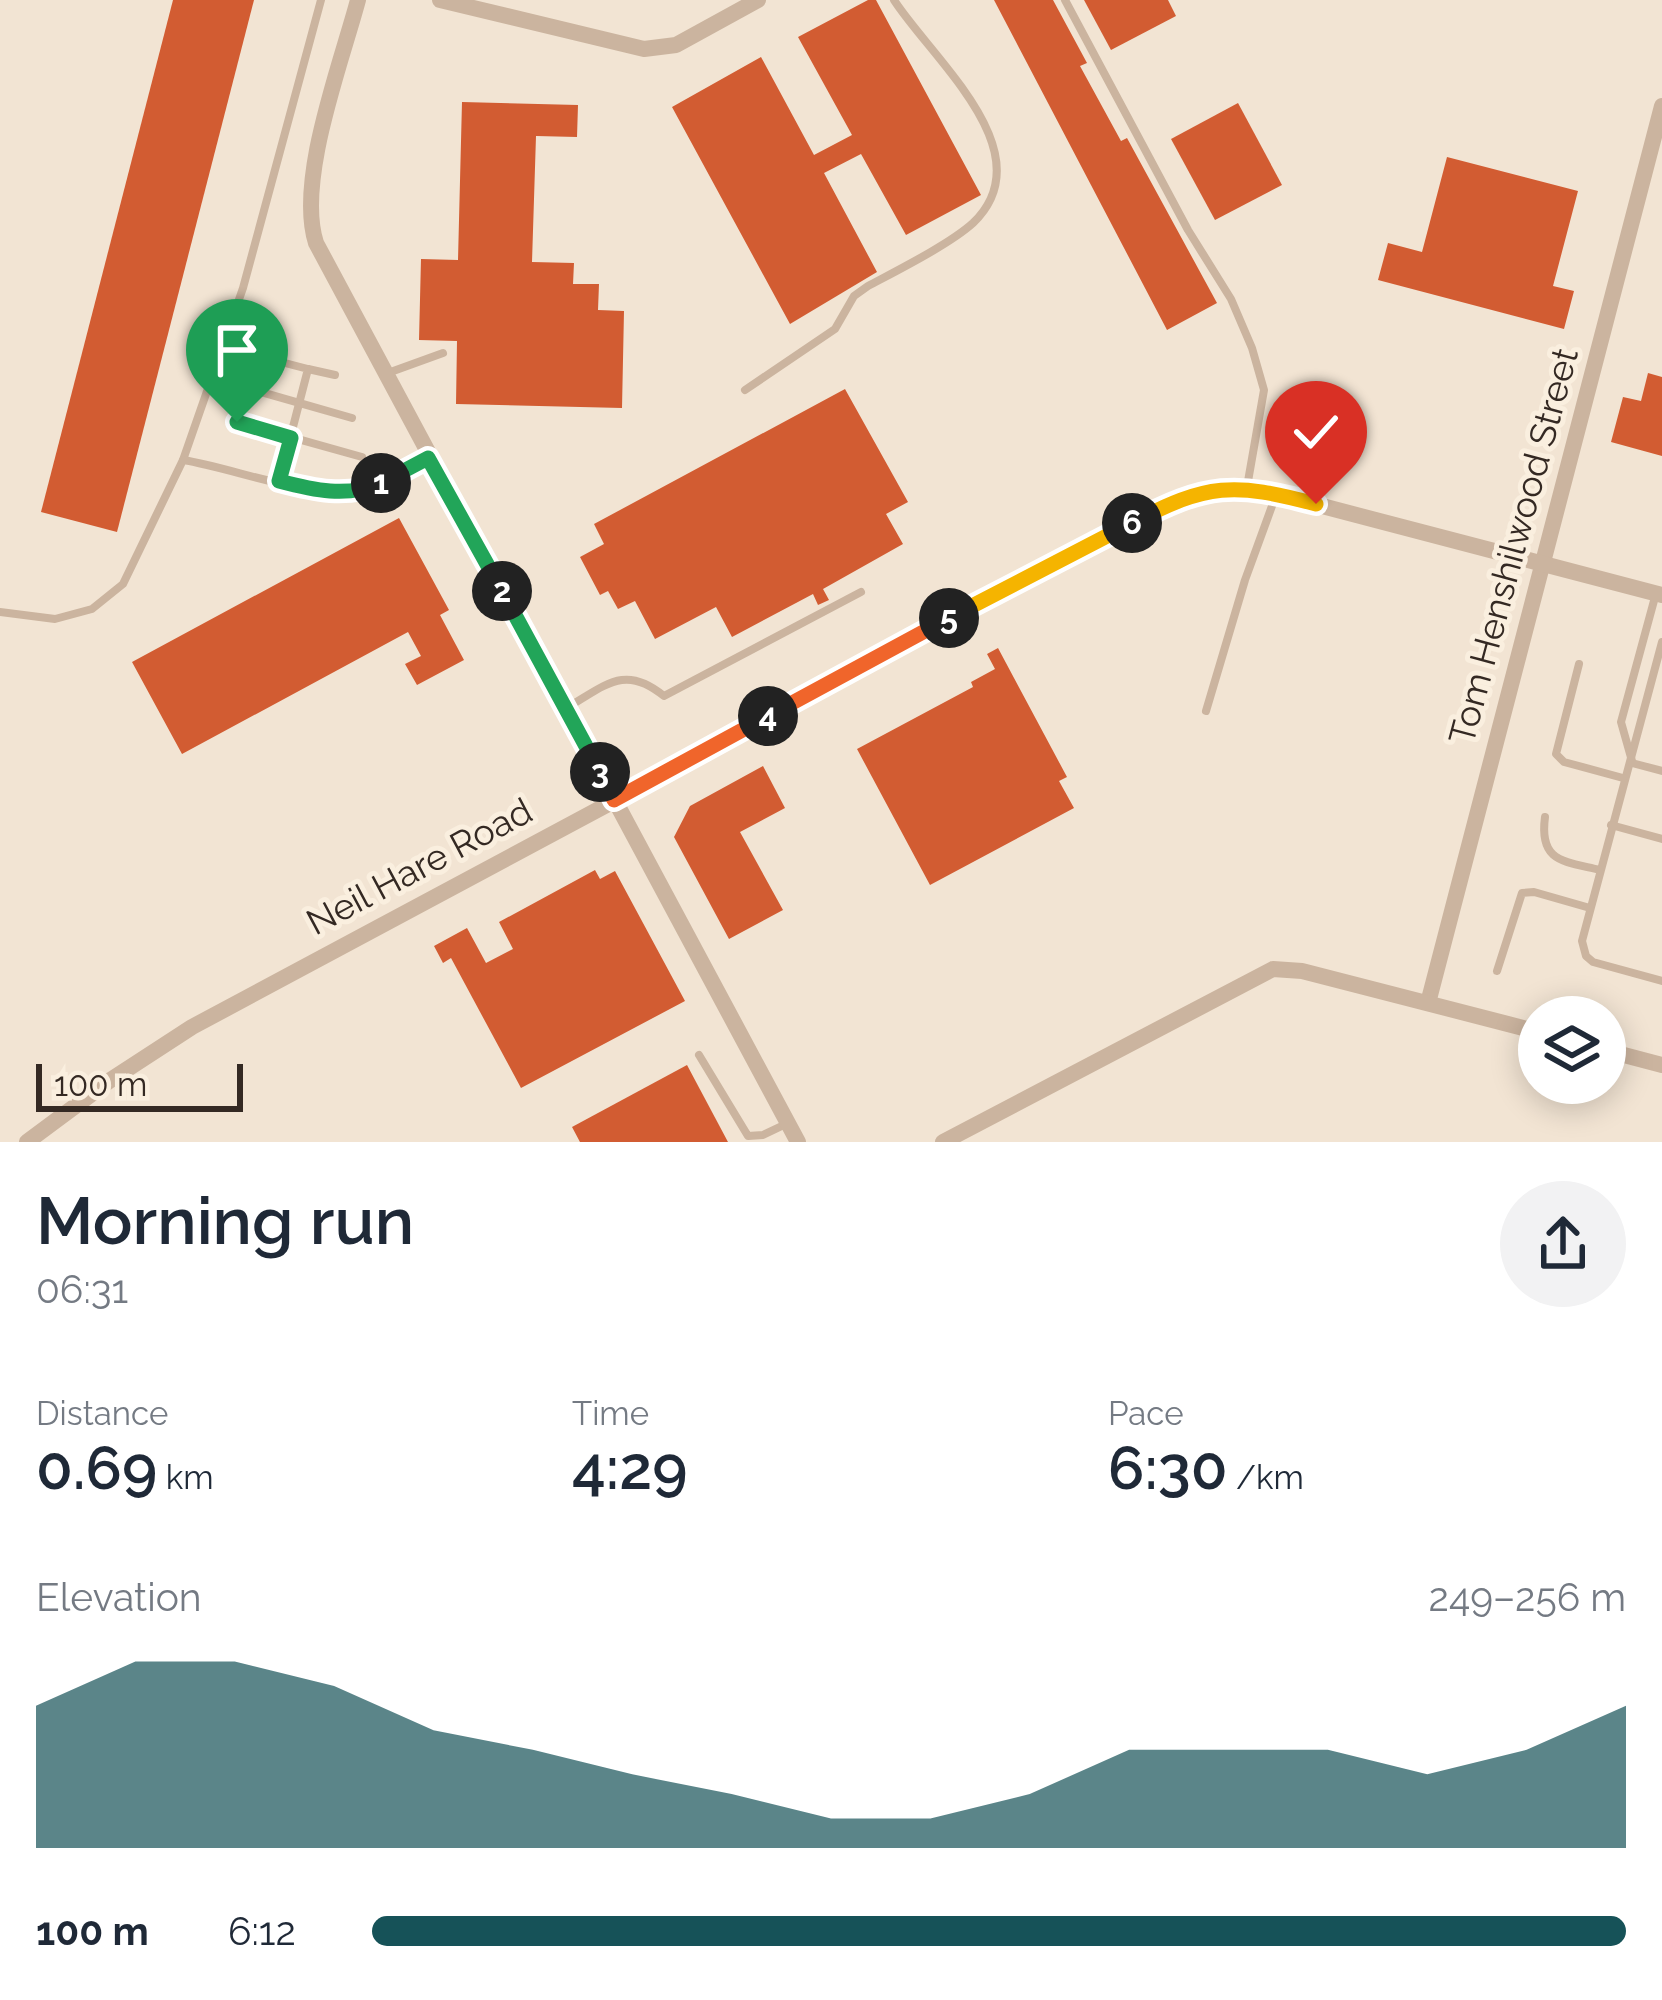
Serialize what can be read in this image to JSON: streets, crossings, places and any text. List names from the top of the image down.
{
  "streets": {
    "street": ["Tom Henshilwood Street", "Neil Hare Road"]
  },
  "crossings": [
    ["Tom Henshilwood Street", "Neil Hare Road"]
  ],
  "scale_bar": "100 m",
  "page": {
    "pins": [
      "1",
      "6",
      "2",
      "5",
      "4",
      "3"
    ],
    "scale": "100 m",
    "heading": ["Morning run", "06:31"],
    "stats": [
      ["Distance", "0.69 km"],
      ["Time", "4:29"],
      ["Pace", "6:30 /km"]
    ],
    "chart": ["Elevation", "249–256 m"],
    "list": [
      {
        "name": "100 m",
        "note": "6:12"
      }
    ]
  }
}
